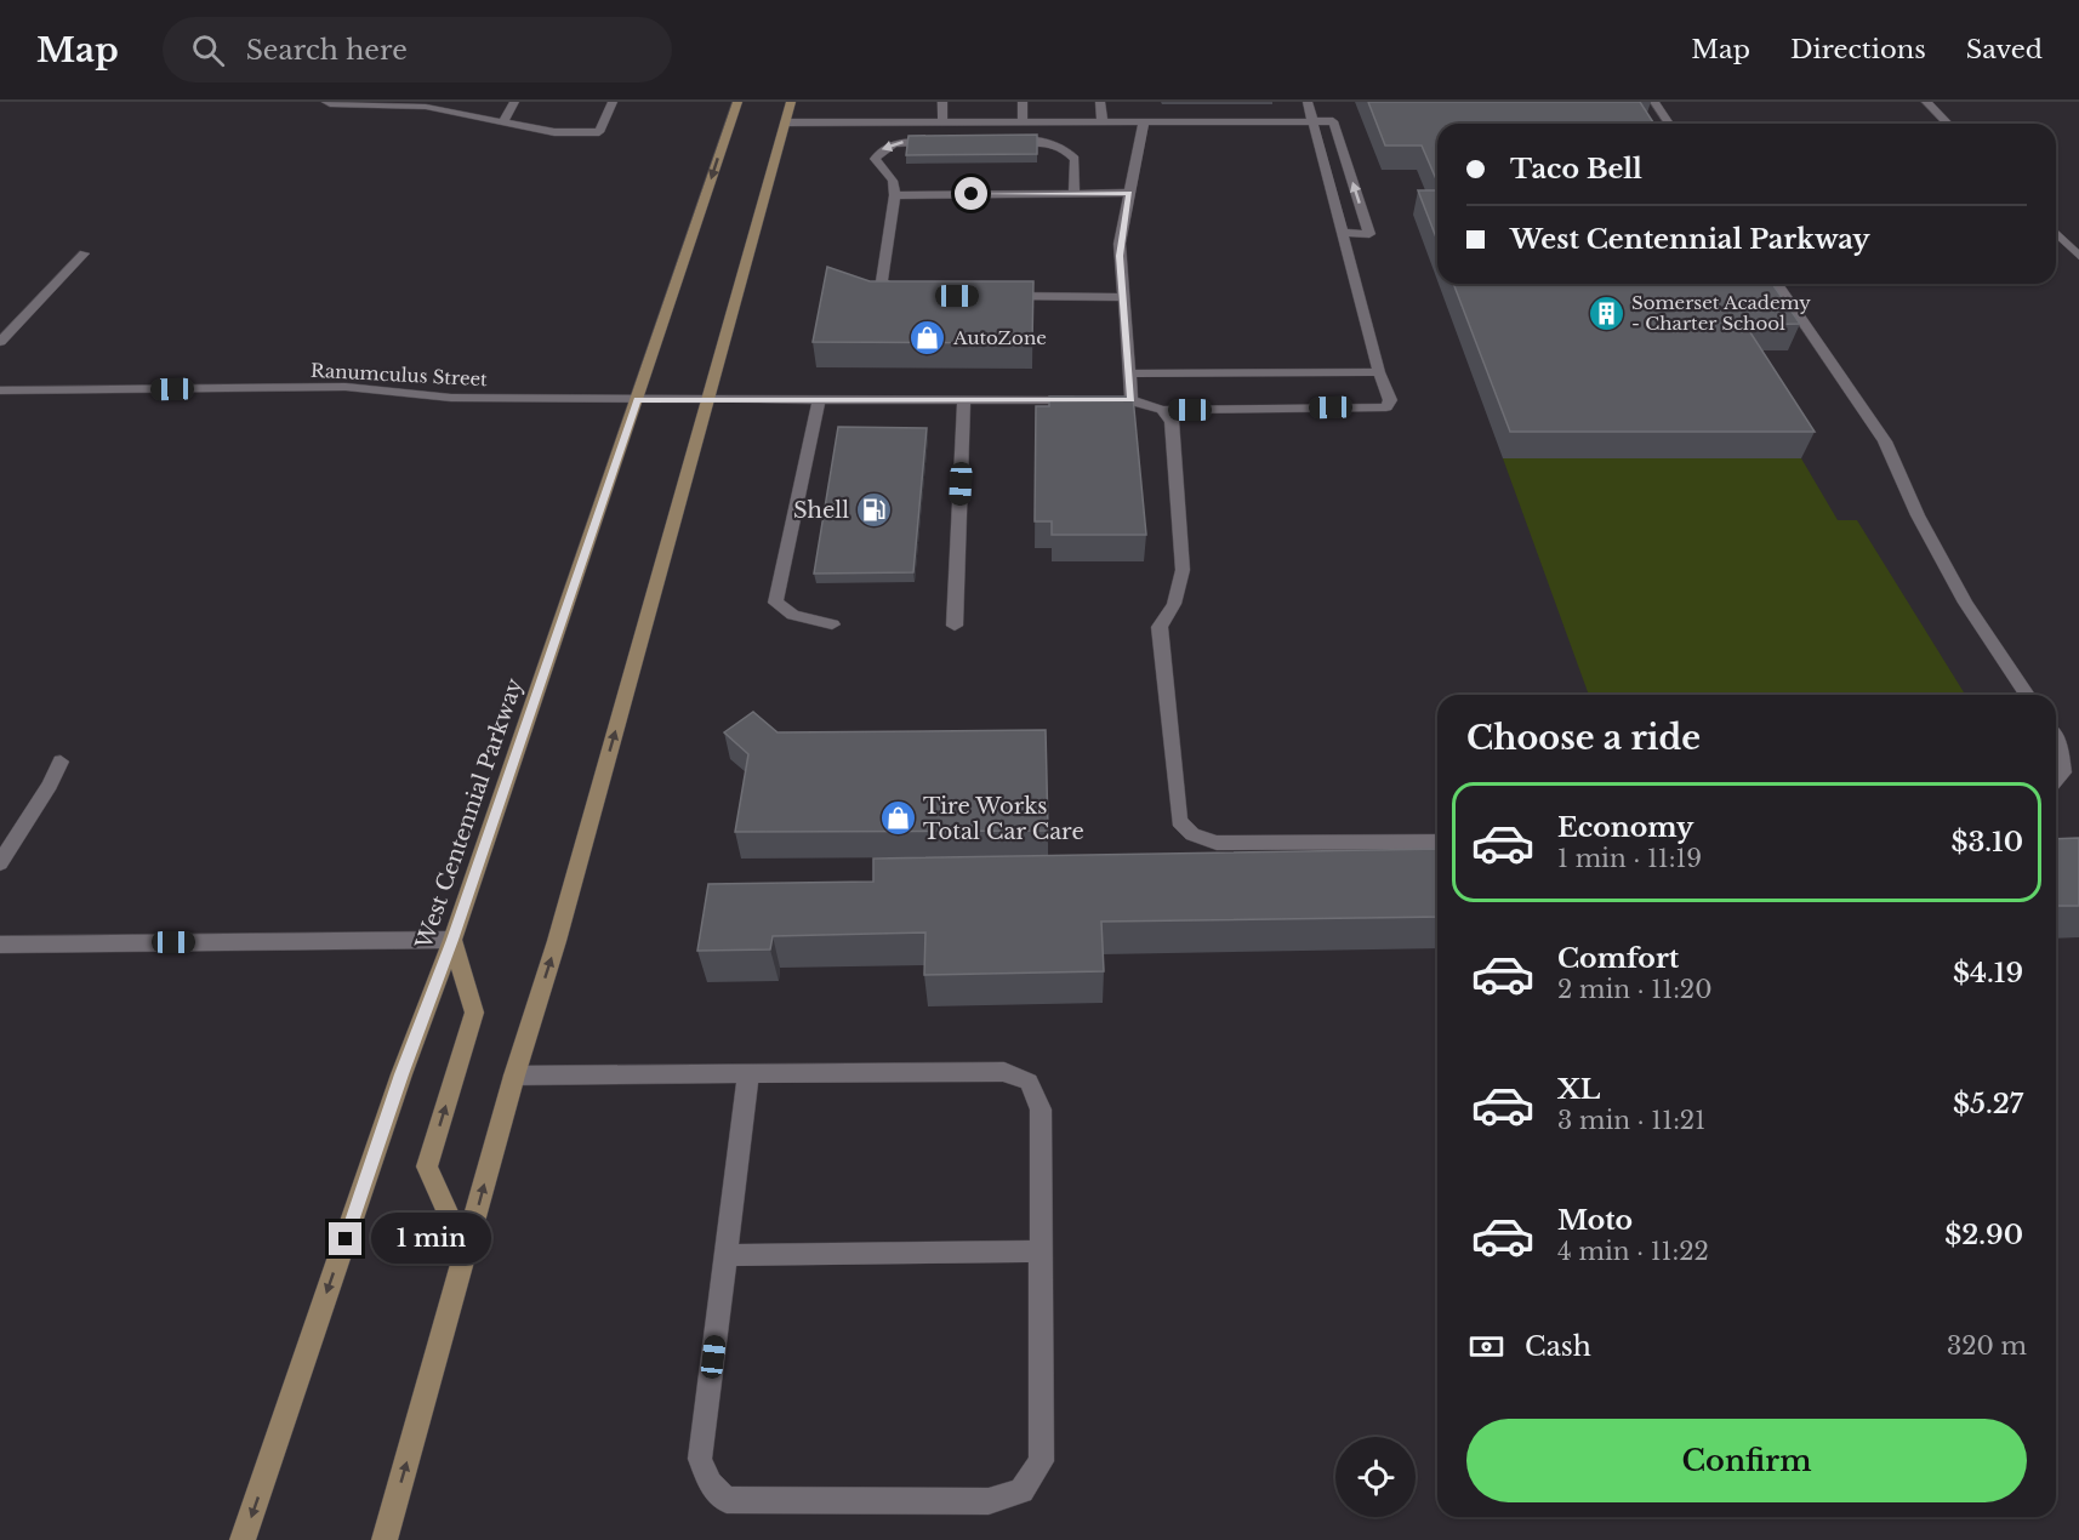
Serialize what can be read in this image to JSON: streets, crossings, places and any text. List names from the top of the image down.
{
  "streets": {
    "main road": ["West Centennial Parkway"],
    "street": ["Ranumculus Street"]
  },
  "crossings": [
    ["Ranumculus Street", "West Centennial Parkway"]
  ],
  "places": {
    "building": ["Somerset Academy - Charter School"],
    "shop": ["AutoZone", "Tire Works Total Car Care"],
    "fuel station": ["Shell"]
  },
  "page": {
    "header": "Map",
    "search": "Search here",
    "nav": ["Map", "Directions", "Saved"],
    "banner": ["Taco Bell", "West Centennial Parkway"],
    "heading": "Choose a ride",
    "list": [
      {
        "name": "Economy",
        "note": "1 min · 11:19",
        "value": "$3.10"
      },
      {
        "name": "Comfort",
        "note": "2 min · 11:20",
        "value": "$4.19"
      },
      {
        "name": "XL",
        "note": "3 min · 11:21",
        "value": "$5.27"
      },
      {
        "name": "Moto",
        "note": "4 min · 11:22",
        "value": "$2.90"
      }
    ],
    "bubble": "1 min",
    "pay": ["Cash", "320 m"],
    "buttons": "Confirm"
  }
}
